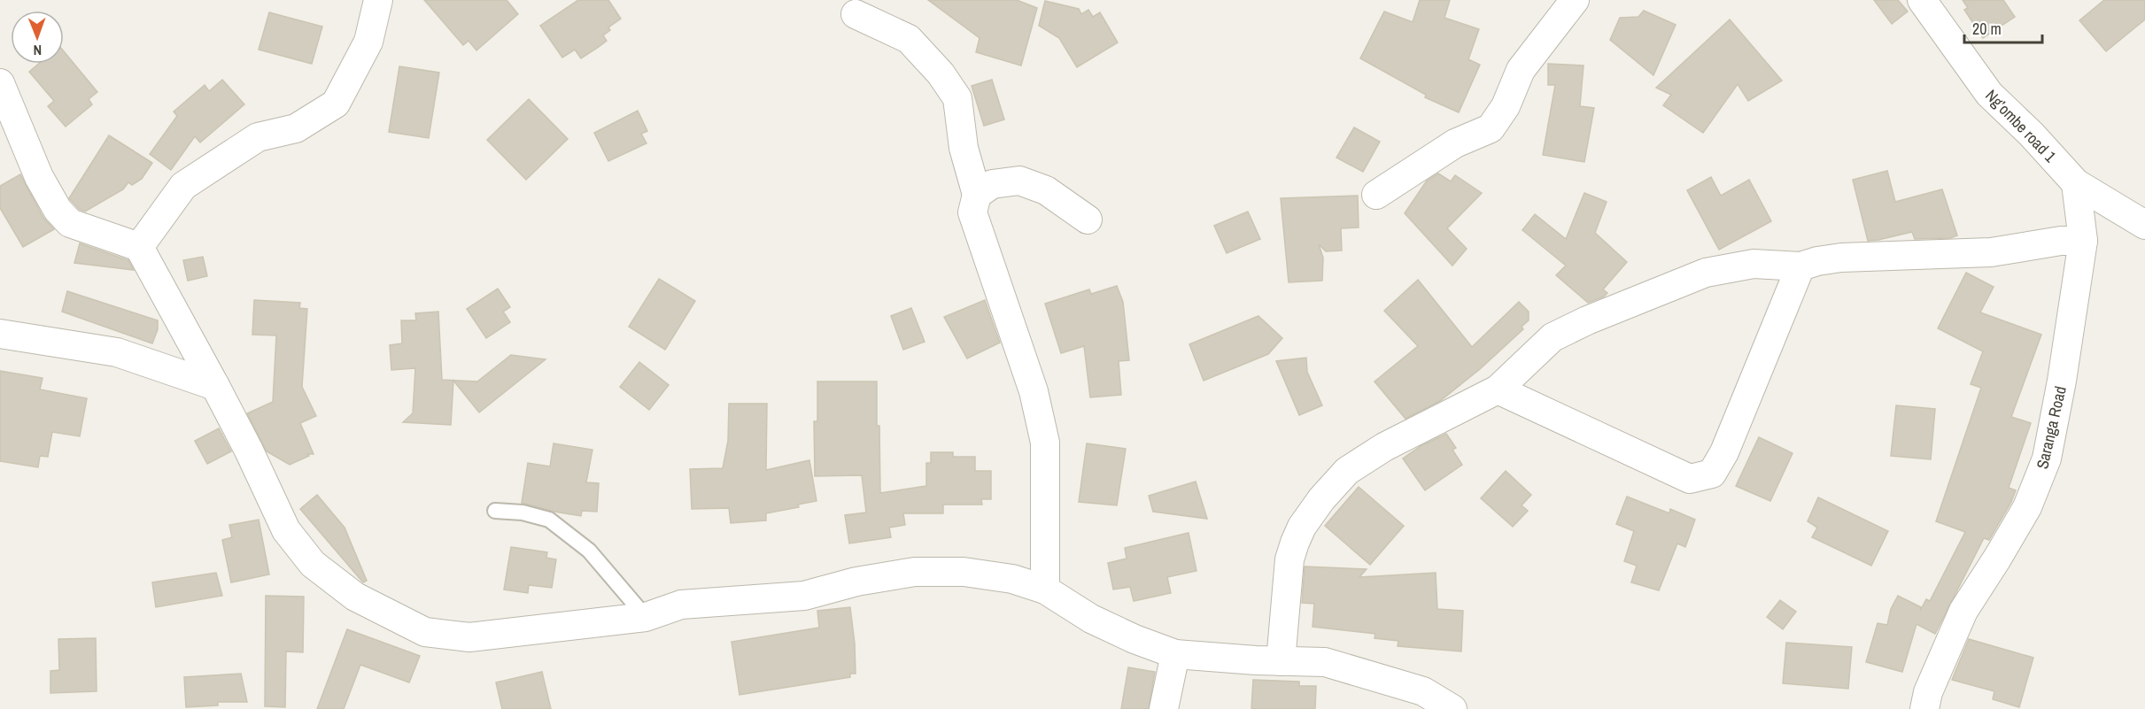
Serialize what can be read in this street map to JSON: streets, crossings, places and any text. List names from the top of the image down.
{
  "streets": {
    "street": ["Ng’ombe road 1", "Saranga Road"]
  },
  "crossings": [
    ["Ng’ombe road 1", "Saranga Road"]
  ],
  "scale_bar": "20 m",
  "north": "bottom"
}
